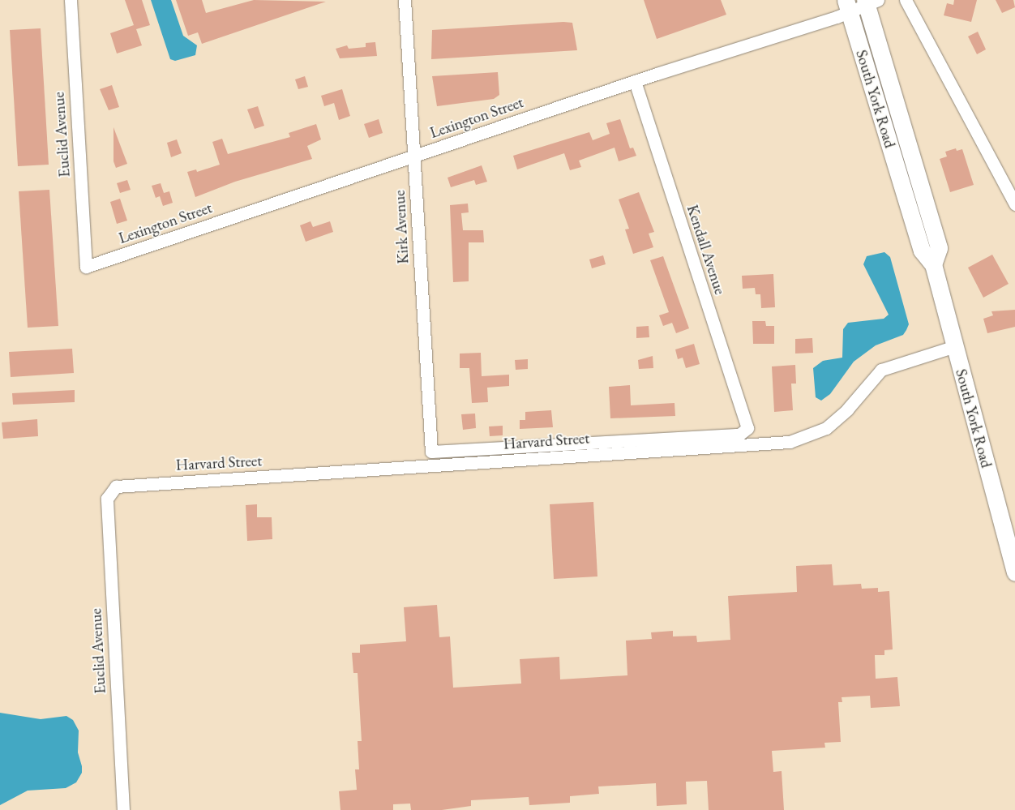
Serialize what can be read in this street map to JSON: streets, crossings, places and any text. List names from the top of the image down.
{
  "streets": {
    "main road": ["South York Road"],
    "street": [
      "Lexington Street",
      "Euclid Avenue",
      "Kirk Avenue",
      "Kendall Avenue",
      "Harvard Street"
    ]
  },
  "crossings": [
    ["South York Road", "Lexington Street"],
    ["South York Road", "Harvard Street"],
    ["Lexington Street", "Euclid Avenue"],
    ["Lexington Street", "Kirk Avenue"],
    ["Lexington Street", "Kendall Avenue"],
    ["Euclid Avenue", "Harvard Street"],
    ["Kirk Avenue", "Harvard Street"],
    ["Kendall Avenue", "Harvard Street"]
  ]
}
